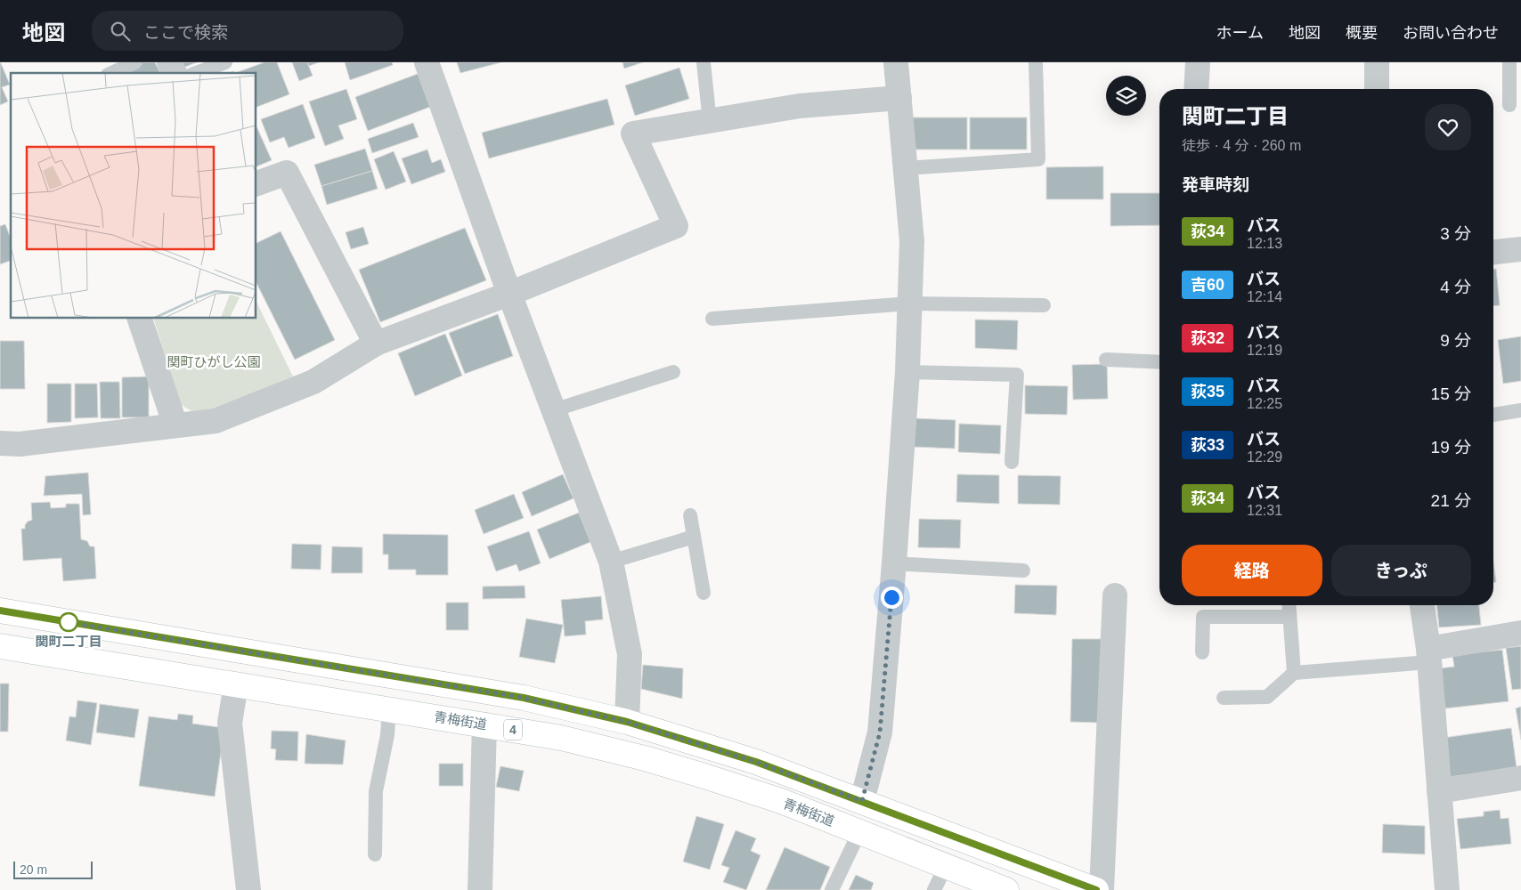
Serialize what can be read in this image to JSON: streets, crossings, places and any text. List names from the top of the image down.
{
  "streets": {
    "main road": ["青梅街道", "4"]
  },
  "parks": ["関町ひがし公園"],
  "places": ["関町二丁目"],
  "lines": ["bus line 荻34"],
  "scale_bar": "20 m",
  "page": {
    "header": "地図",
    "search": "ここで検索",
    "nav": [
      "ホーム",
      "地図",
      "概要",
      "お問い合わせ"
    ],
    "heading": [
      ["関町二丁目", "徒歩 · 4 分 · 260 m"],
      "発車時刻"
    ],
    "list": [
      {
        "mark": "荻34",
        "name": "バス",
        "note": "12:13",
        "value": "3 分"
      },
      {
        "mark": "吉60",
        "name": "バス",
        "note": "12:14",
        "value": "4 分"
      },
      {
        "mark": "荻32",
        "name": "バス",
        "note": "12:19",
        "value": "9 分"
      },
      {
        "mark": "荻35",
        "name": "バス",
        "note": "12:25",
        "value": "15 分"
      },
      {
        "mark": "荻33",
        "name": "バス",
        "note": "12:29",
        "value": "19 分"
      },
      {
        "mark": "荻34",
        "name": "バス",
        "note": "12:31",
        "value": "21 分"
      }
    ],
    "buttons": ["経路", "きっぷ"],
    "scale": "20 m"
  }
}
